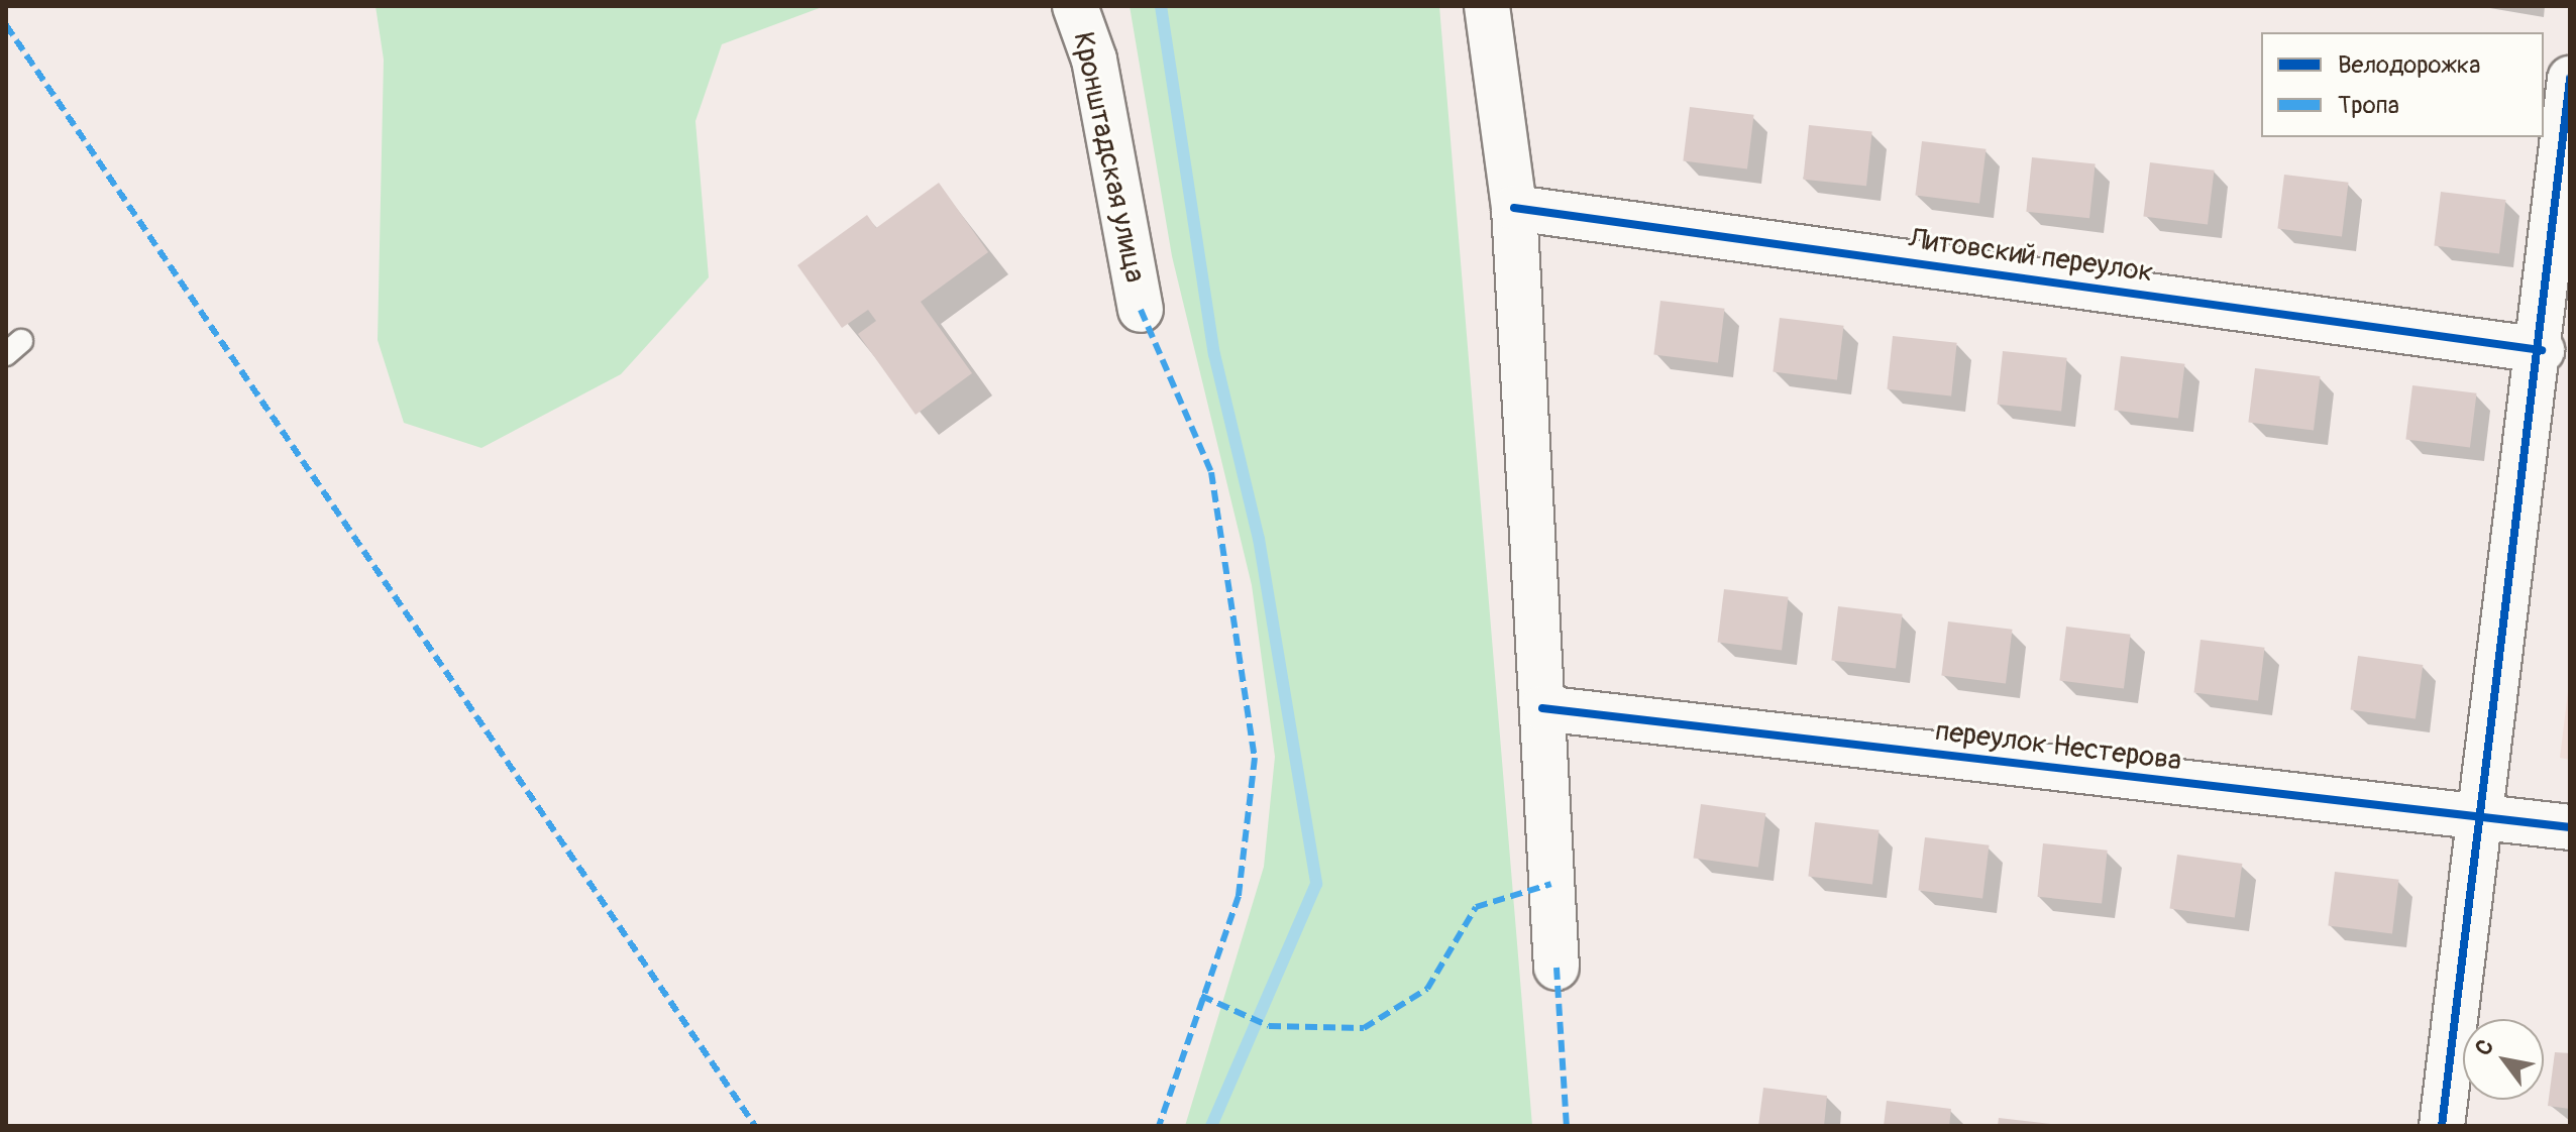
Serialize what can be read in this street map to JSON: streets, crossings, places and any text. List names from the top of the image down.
{
  "streets": {
    "street": ["Кронштадская улица", "Литовский переулок", "переулок Нестерова"]
  },
  "legend": ["Велодорожка", "Тропа"],
  "north": "top left"
}
